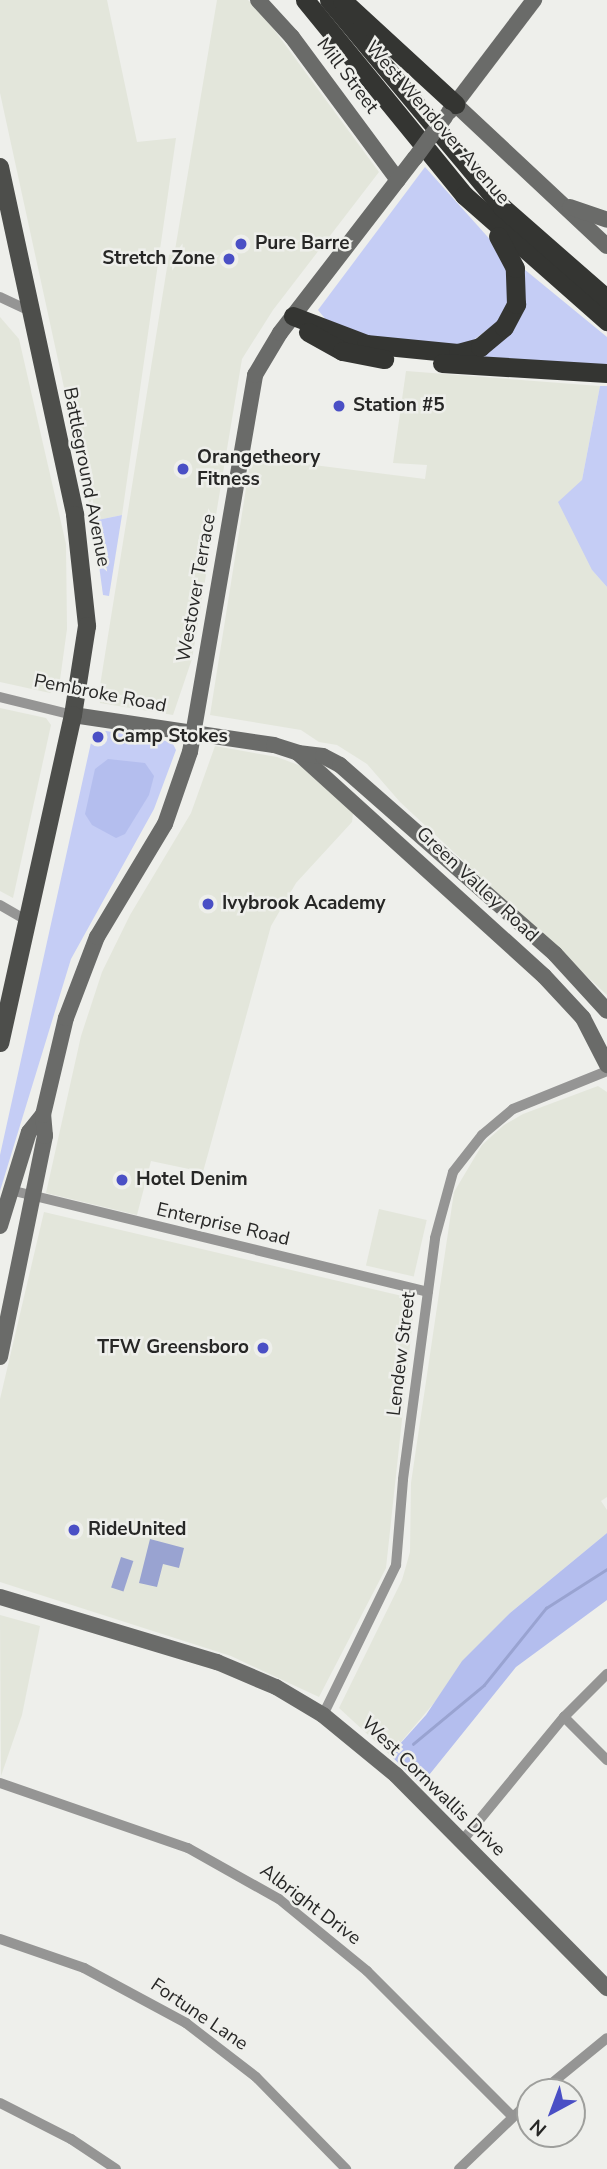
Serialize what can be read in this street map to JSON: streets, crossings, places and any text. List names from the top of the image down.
{
  "streets": {
    "highway": ["West Wendover Avenue"],
    "main road": [
      "Mill Street",
      "Battleground Avenue",
      "Westover Terrace",
      "Pembroke Road",
      "Green Valley Road",
      "West Cornwallis Drive"
    ],
    "street": [
      "Enterprise Road",
      "Lendew Street",
      "Albright Drive",
      "Fortune Lane"
    ]
  },
  "crossings": [
    ["Mill Street", "Westover Terrace"],
    ["Battleground Avenue", "Pembroke Road"],
    ["Westover Terrace", "Pembroke Road"],
    ["Westover Terrace", "Green Valley Road"],
    ["Westover Terrace", "Enterprise Road"],
    ["Pembroke Road", "Green Valley Road"],
    ["Enterprise Road", "Lendew Street"],
    ["Lendew Street", "West Cornwallis Drive"]
  ],
  "places": [
    "Pure Barre",
    "Stretch Zone",
    "Station #5",
    "Orangetheory Fitness",
    "Camp Stokes",
    "Ivybrook Academy",
    "Hotel Denim",
    "TFW Greensboro",
    "RideUnited"
  ],
  "north": "bottom left"
}
